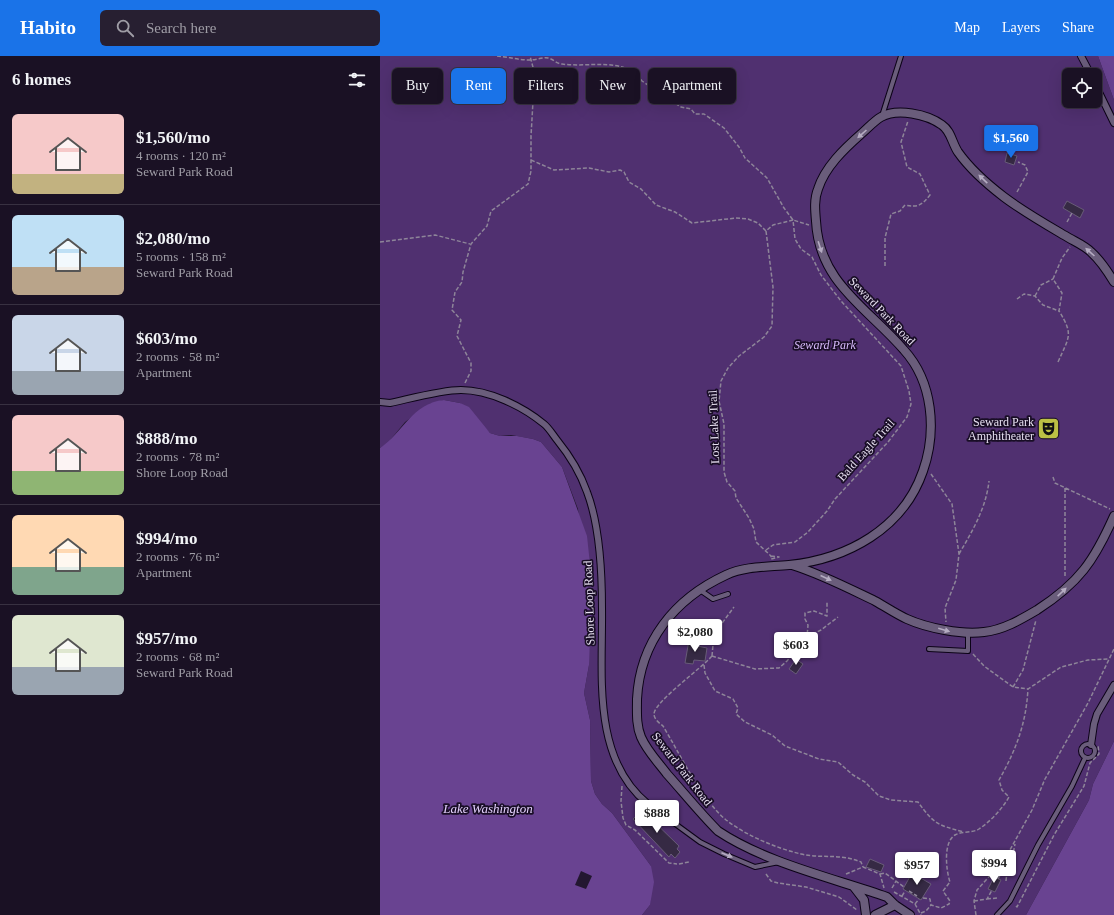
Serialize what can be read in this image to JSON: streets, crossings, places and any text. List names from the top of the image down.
{
  "streets": {
    "street": ["Seward Park Road", "Shore Loop Road"],
    "path": ["Lost Lake Trail", "Bald Eagle Trail"]
  },
  "crossings": [
    ["Seward Park Road", "Shore Loop Road"],
    ["Lost Lake Trail", "Bald Eagle Trail"]
  ],
  "water": ["Lake Washington"],
  "parks": ["Seward Park"],
  "places": {
    "theatre": ["Seward Park Amphitheater"]
  },
  "page": {
    "header": "Habito",
    "search": "Search here",
    "nav": ["Map", "Layers", "Share"],
    "heading": "6 homes",
    "chip": [
      "Buy",
      "Rent",
      "Filters",
      "New",
      "Apartment"
    ],
    "list": [
      {
        "name": "$1,560/mo",
        "note": "4 rooms · 120 m² · Seward Park Road"
      },
      {
        "name": "$2,080/mo",
        "note": "5 rooms · 158 m² · Seward Park Road"
      },
      {
        "name": "$603/mo",
        "note": "2 rooms · 58 m² · Apartment"
      },
      {
        "name": "$888/mo",
        "note": "2 rooms · 78 m² · Shore Loop Road"
      },
      {
        "name": "$994/mo",
        "note": "2 rooms · 76 m² · Apartment"
      },
      {
        "name": "$957/mo",
        "note": "2 rooms · 68 m² · Seward Park Road"
      }
    ],
    "price": [
      "$1,560",
      "$2,080",
      "$603",
      "$888",
      "$994",
      "$957"
    ]
  }
}
